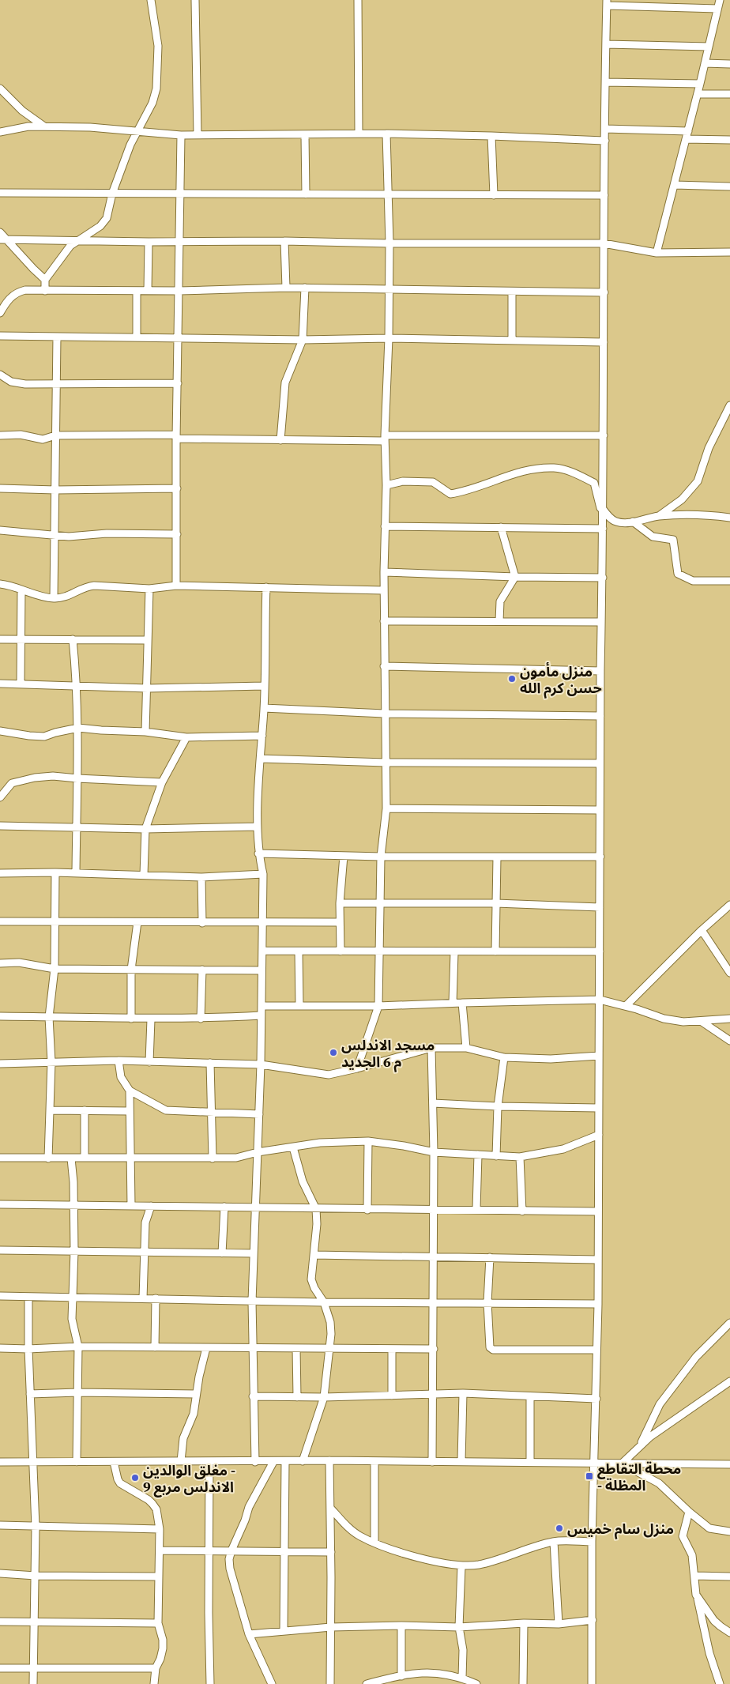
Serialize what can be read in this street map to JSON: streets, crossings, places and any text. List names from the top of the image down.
{
  "places": {
    "other": [
      "منزل مأمون حسن كرم الله",
      "مسجد الاندلس م 6 الجديد",
      "مغلق الوالدين - الاندلس مربع 9",
      "منزل سام خميس"
    ],
    "transit": ["محطة التقاطع - المظلة"]
  }
}
